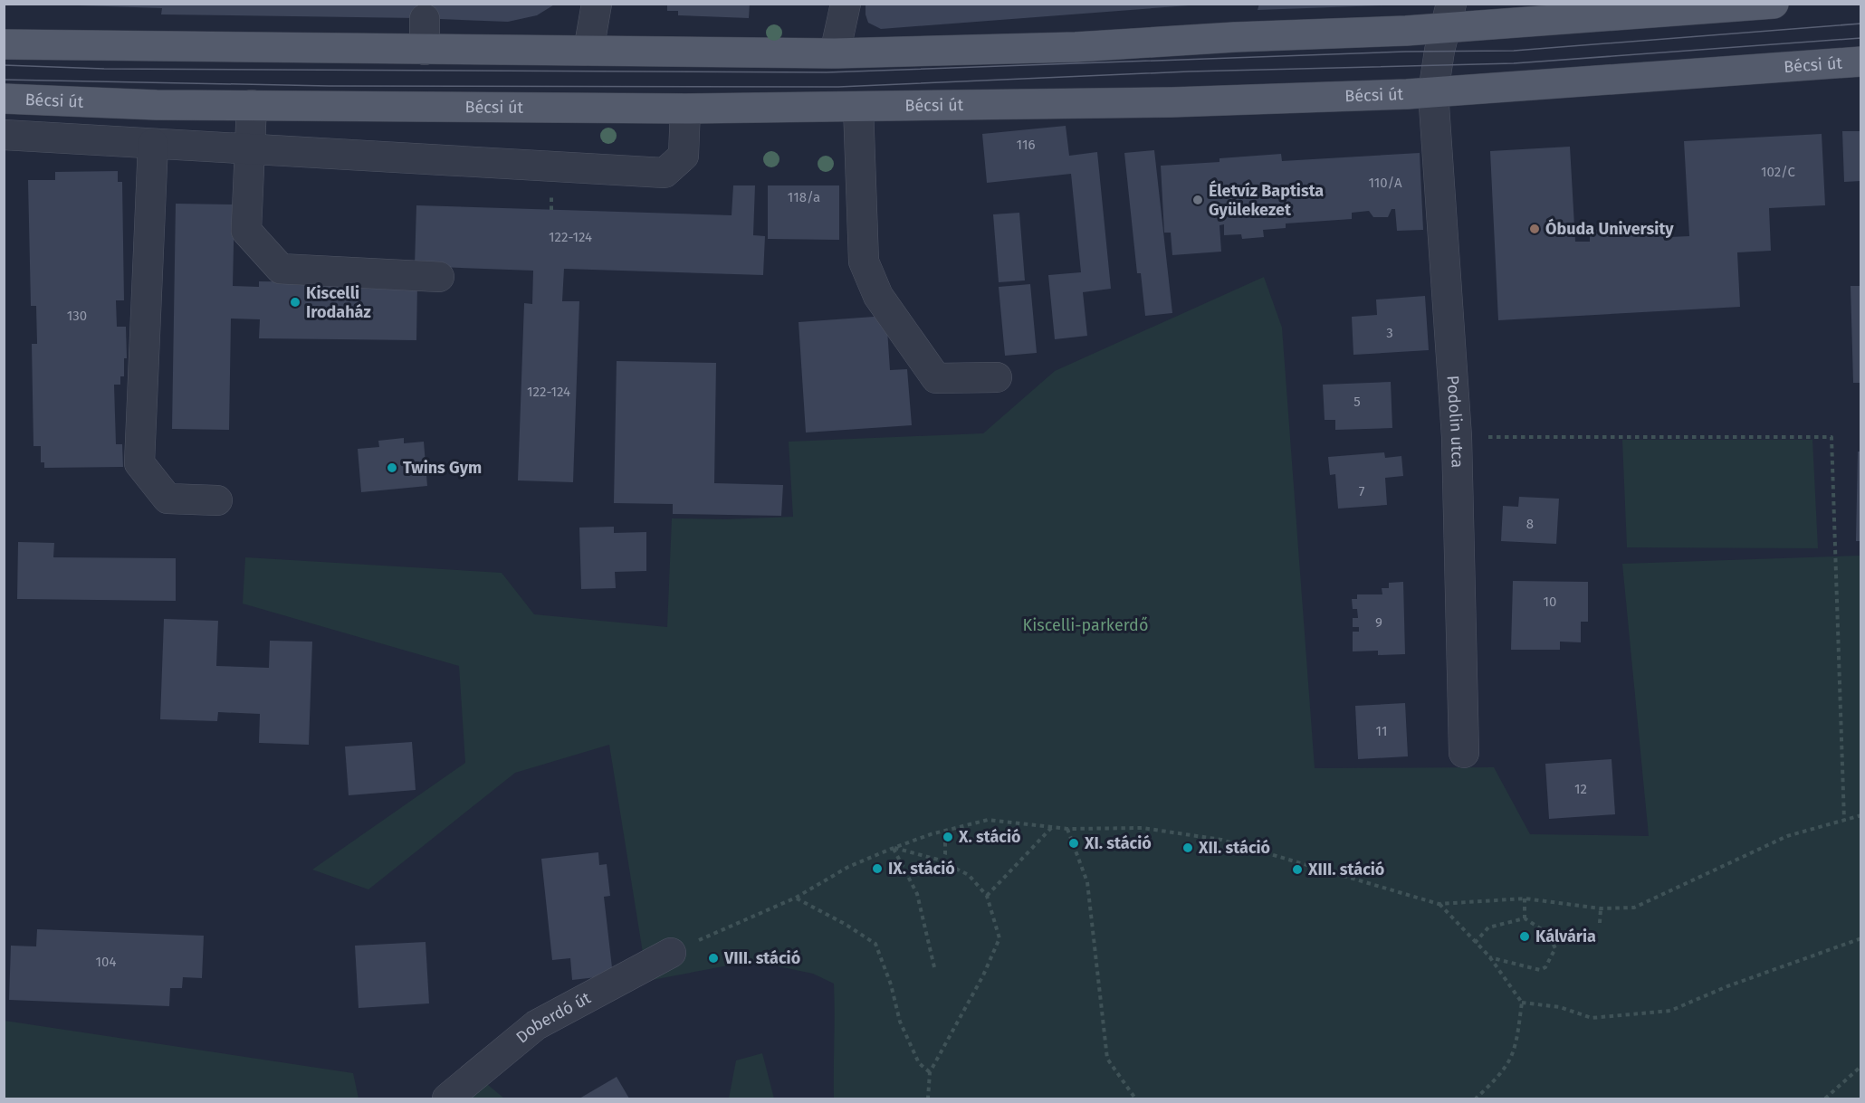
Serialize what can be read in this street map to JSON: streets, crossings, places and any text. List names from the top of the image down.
{
  "streets": {
    "main road": ["Bécsi út"],
    "street": ["Podolin utca", "Doberdó út"]
  },
  "crossings": [
    ["Bécsi út", "Podolin utca"]
  ],
  "parks": ["Kiscelli-parkerdő"],
  "places": [
    "Életvíz Baptista Gyülekezet",
    "Óbuda University",
    "Kiscelli Irodaház",
    "Twins Gym",
    "X. stáció",
    "XI. stáció",
    "XII. stáció",
    "IX. stáció",
    "XIII. stáció",
    "Kálvária",
    "VIII. stáció"
  ],
  "house_numbers": [
    "116",
    "102/C",
    "110/A",
    "118/a",
    "122-124",
    "130",
    "3",
    "122-124",
    "5",
    "7",
    "8",
    "10",
    "9",
    "11",
    "12",
    "104"
  ]
}
